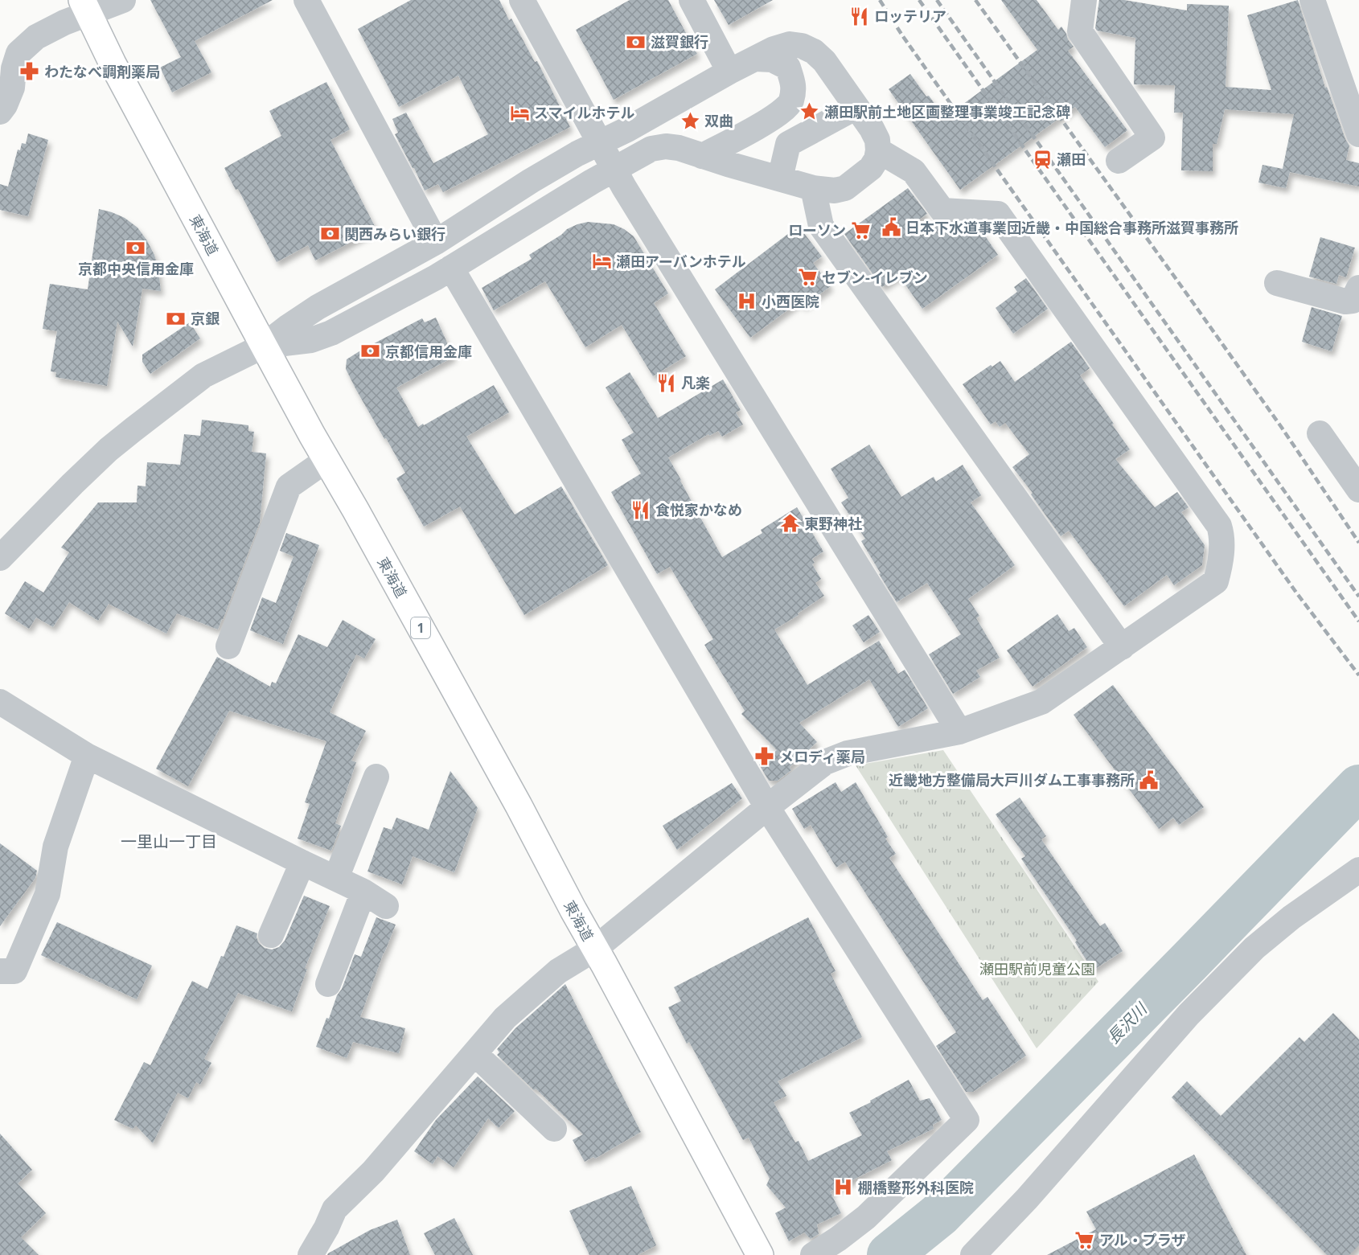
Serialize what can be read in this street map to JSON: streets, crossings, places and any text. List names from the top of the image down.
{
  "streets": {
    "highway": ["東海道", "1"]
  },
  "districts": ["一里山一丁目"],
  "water": ["長沢川"],
  "parks": ["瀬田駅前児童公園"],
  "places": {
    "restaurant": ["ロッテリア", "凡楽", "食悦家かなめ"],
    "bank": [
      "滋賀銀行",
      "関西みらい銀行",
      "京都中央信用金庫",
      "京銀",
      "京都信用金庫"
    ],
    "pharmacy": ["わたなべ調剤薬局", "メロディ薬局"],
    "place": ["瀬田駅前土地区画整理事業竣工記念碑", "双曲"],
    "hotel": ["スマイルホテル", "瀬田アーバンホテル"],
    "station": ["瀬田"],
    "public building": ["日本下水道事業団近畿・中国総合事務所滋賀事務所", "近畿地方整備局大戸川ダム工事事務所"],
    "supermarket": ["ローソン", "セブン-イレブン", "アル・プラザ"],
    "hospital": ["小西医院", "棚橋整形外科医院"],
    "temple": ["東野神社"]
  }
}
